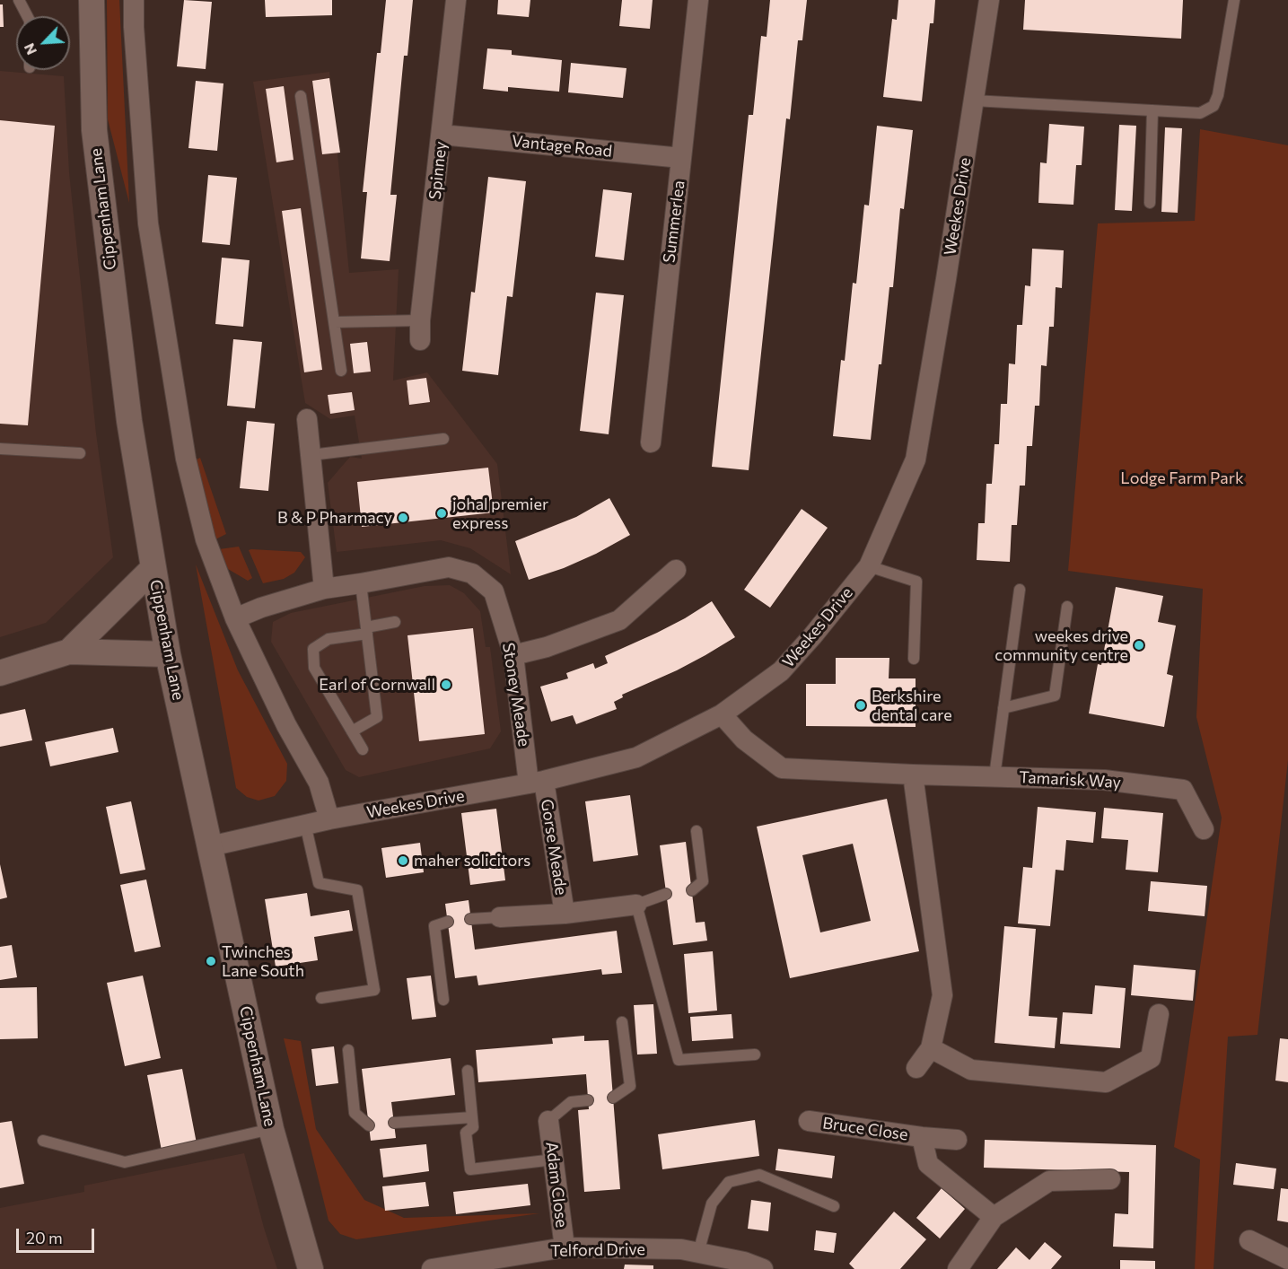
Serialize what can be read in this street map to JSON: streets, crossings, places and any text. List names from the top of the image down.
{
  "streets": {
    "street": [
      "Vantage Road",
      "Spinney",
      "Weekes Drive",
      "Cippenham Lane",
      "Summerlea",
      "Stoney Meade",
      "Tamarisk Way",
      "Gorse Meade",
      "Bruce Close",
      "Adam Close",
      "Telford Drive"
    ]
  },
  "crossings": [
    ["Vantage Road", "Spinney"],
    ["Vantage Road", "Summerlea"],
    ["Weekes Drive", "Cippenham Lane"],
    ["Weekes Drive", "Stoney Meade"],
    ["Weekes Drive", "Tamarisk Way"],
    ["Weekes Drive", "Gorse Meade"],
    ["Stoney Meade", "Gorse Meade"],
    ["Adam Close", "Telford Drive"]
  ],
  "parks": ["Lodge Farm Park"],
  "places": [
    "johal premier express",
    "B & P Pharmacy",
    "weekes drive community centre",
    "Earl of Cornwall",
    "Berkshire dental care",
    "maher solicitors",
    "Twinches Lane South"
  ],
  "scale_bar": "20 m",
  "north": "bottom left"
}
